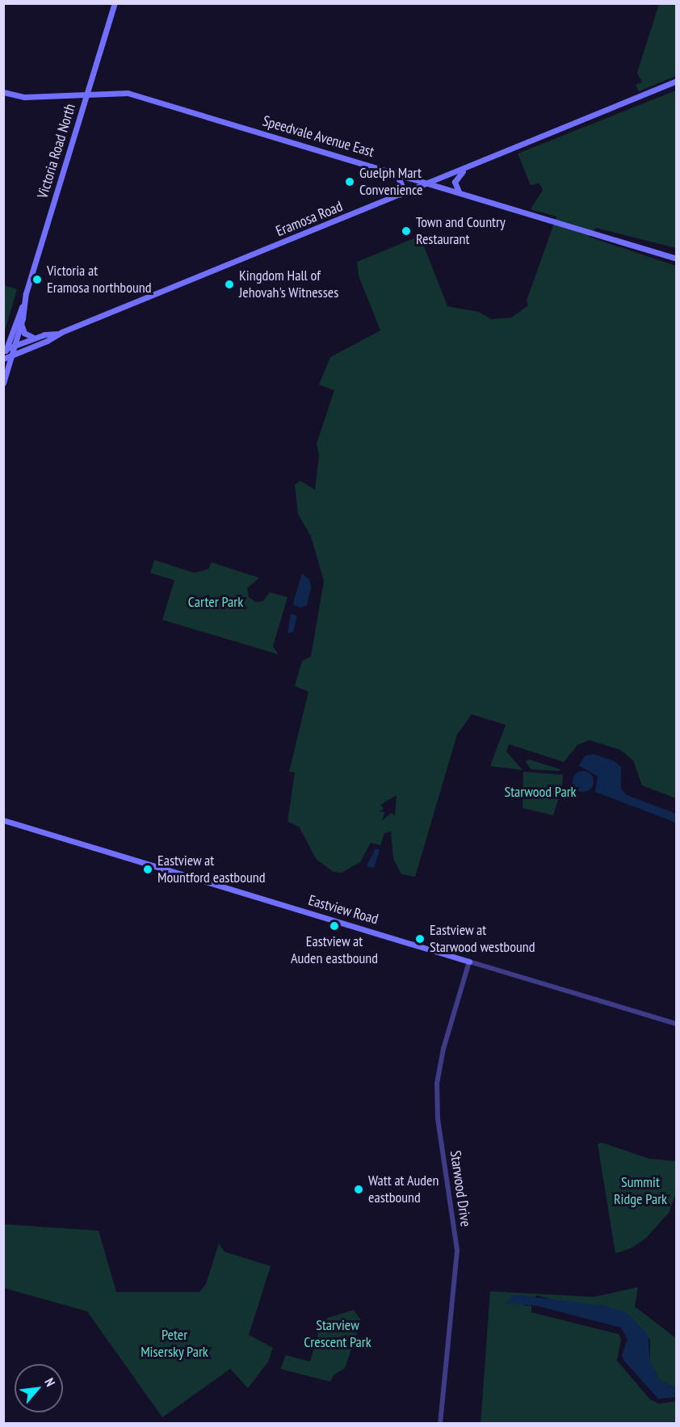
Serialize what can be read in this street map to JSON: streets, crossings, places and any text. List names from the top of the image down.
{
  "streets": {
    "main road": [
      "Speedvale Avenue East",
      "Victoria Road North",
      "Eramosa Road",
      "Eastview Road"
    ],
    "street": ["Starwood Drive"]
  },
  "crossings": [
    ["Speedvale Avenue East", "Victoria Road North"],
    ["Speedvale Avenue East", "Eramosa Road"],
    ["Victoria Road North", "Eramosa Road"],
    ["Eastview Road", "Starwood Drive"]
  ],
  "parks": [
    "Carter Park",
    "Starwood Park",
    "Summit Ridge Park",
    "Starview Crescent Park",
    "Peter Misersky Park"
  ],
  "places": [
    "Guelph Mart Convenience",
    "Town and Country Restaurant",
    "Victoria at Eramosa northbound",
    "Kingdom Hall of Jehovah's Witnesses",
    "Eastview at Mountford eastbound",
    "Eastview at Auden eastbound",
    "Eastview at Starwood westbound",
    "Watt at Auden eastbound"
  ],
  "north": "top right"
}
